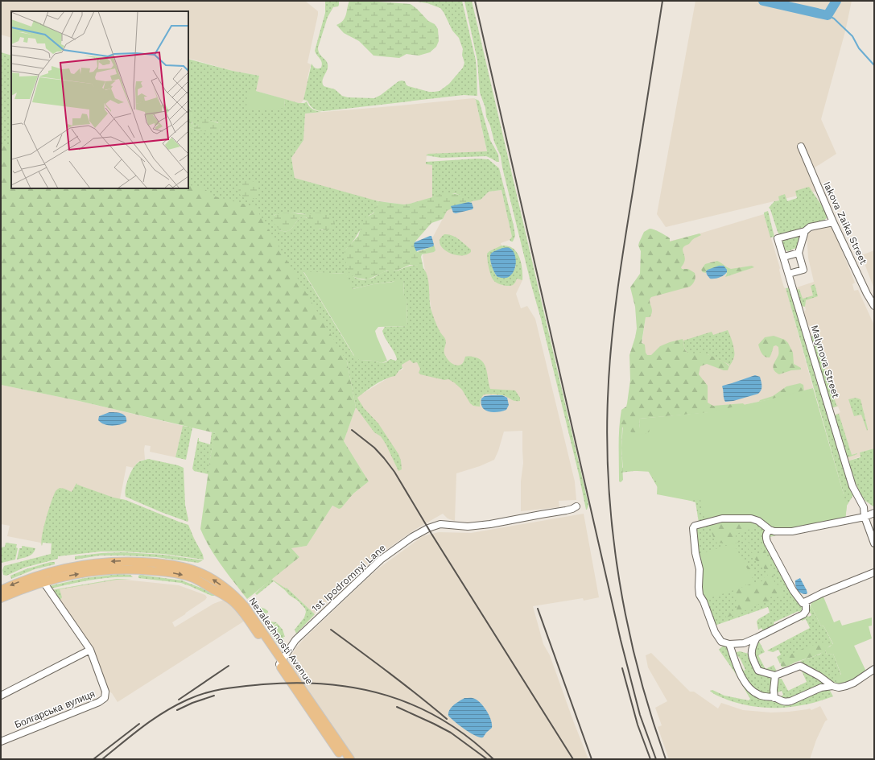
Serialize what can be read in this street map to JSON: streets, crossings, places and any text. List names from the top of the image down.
{
  "streets": {
    "main road": ["Nezalezhnosti Avenue"],
    "street": [
      "Iakova Zaika Street",
      "Malynova Street",
      "1st Ipodromnyi Lane",
      "Болгарська вулиця"
    ]
  },
  "crossings": [
    ["Iakova Zaika Street", "Malynova Street"],
    ["1st Ipodromnyi Lane", "Nezalezhnosti Avenue"]
  ]
}
